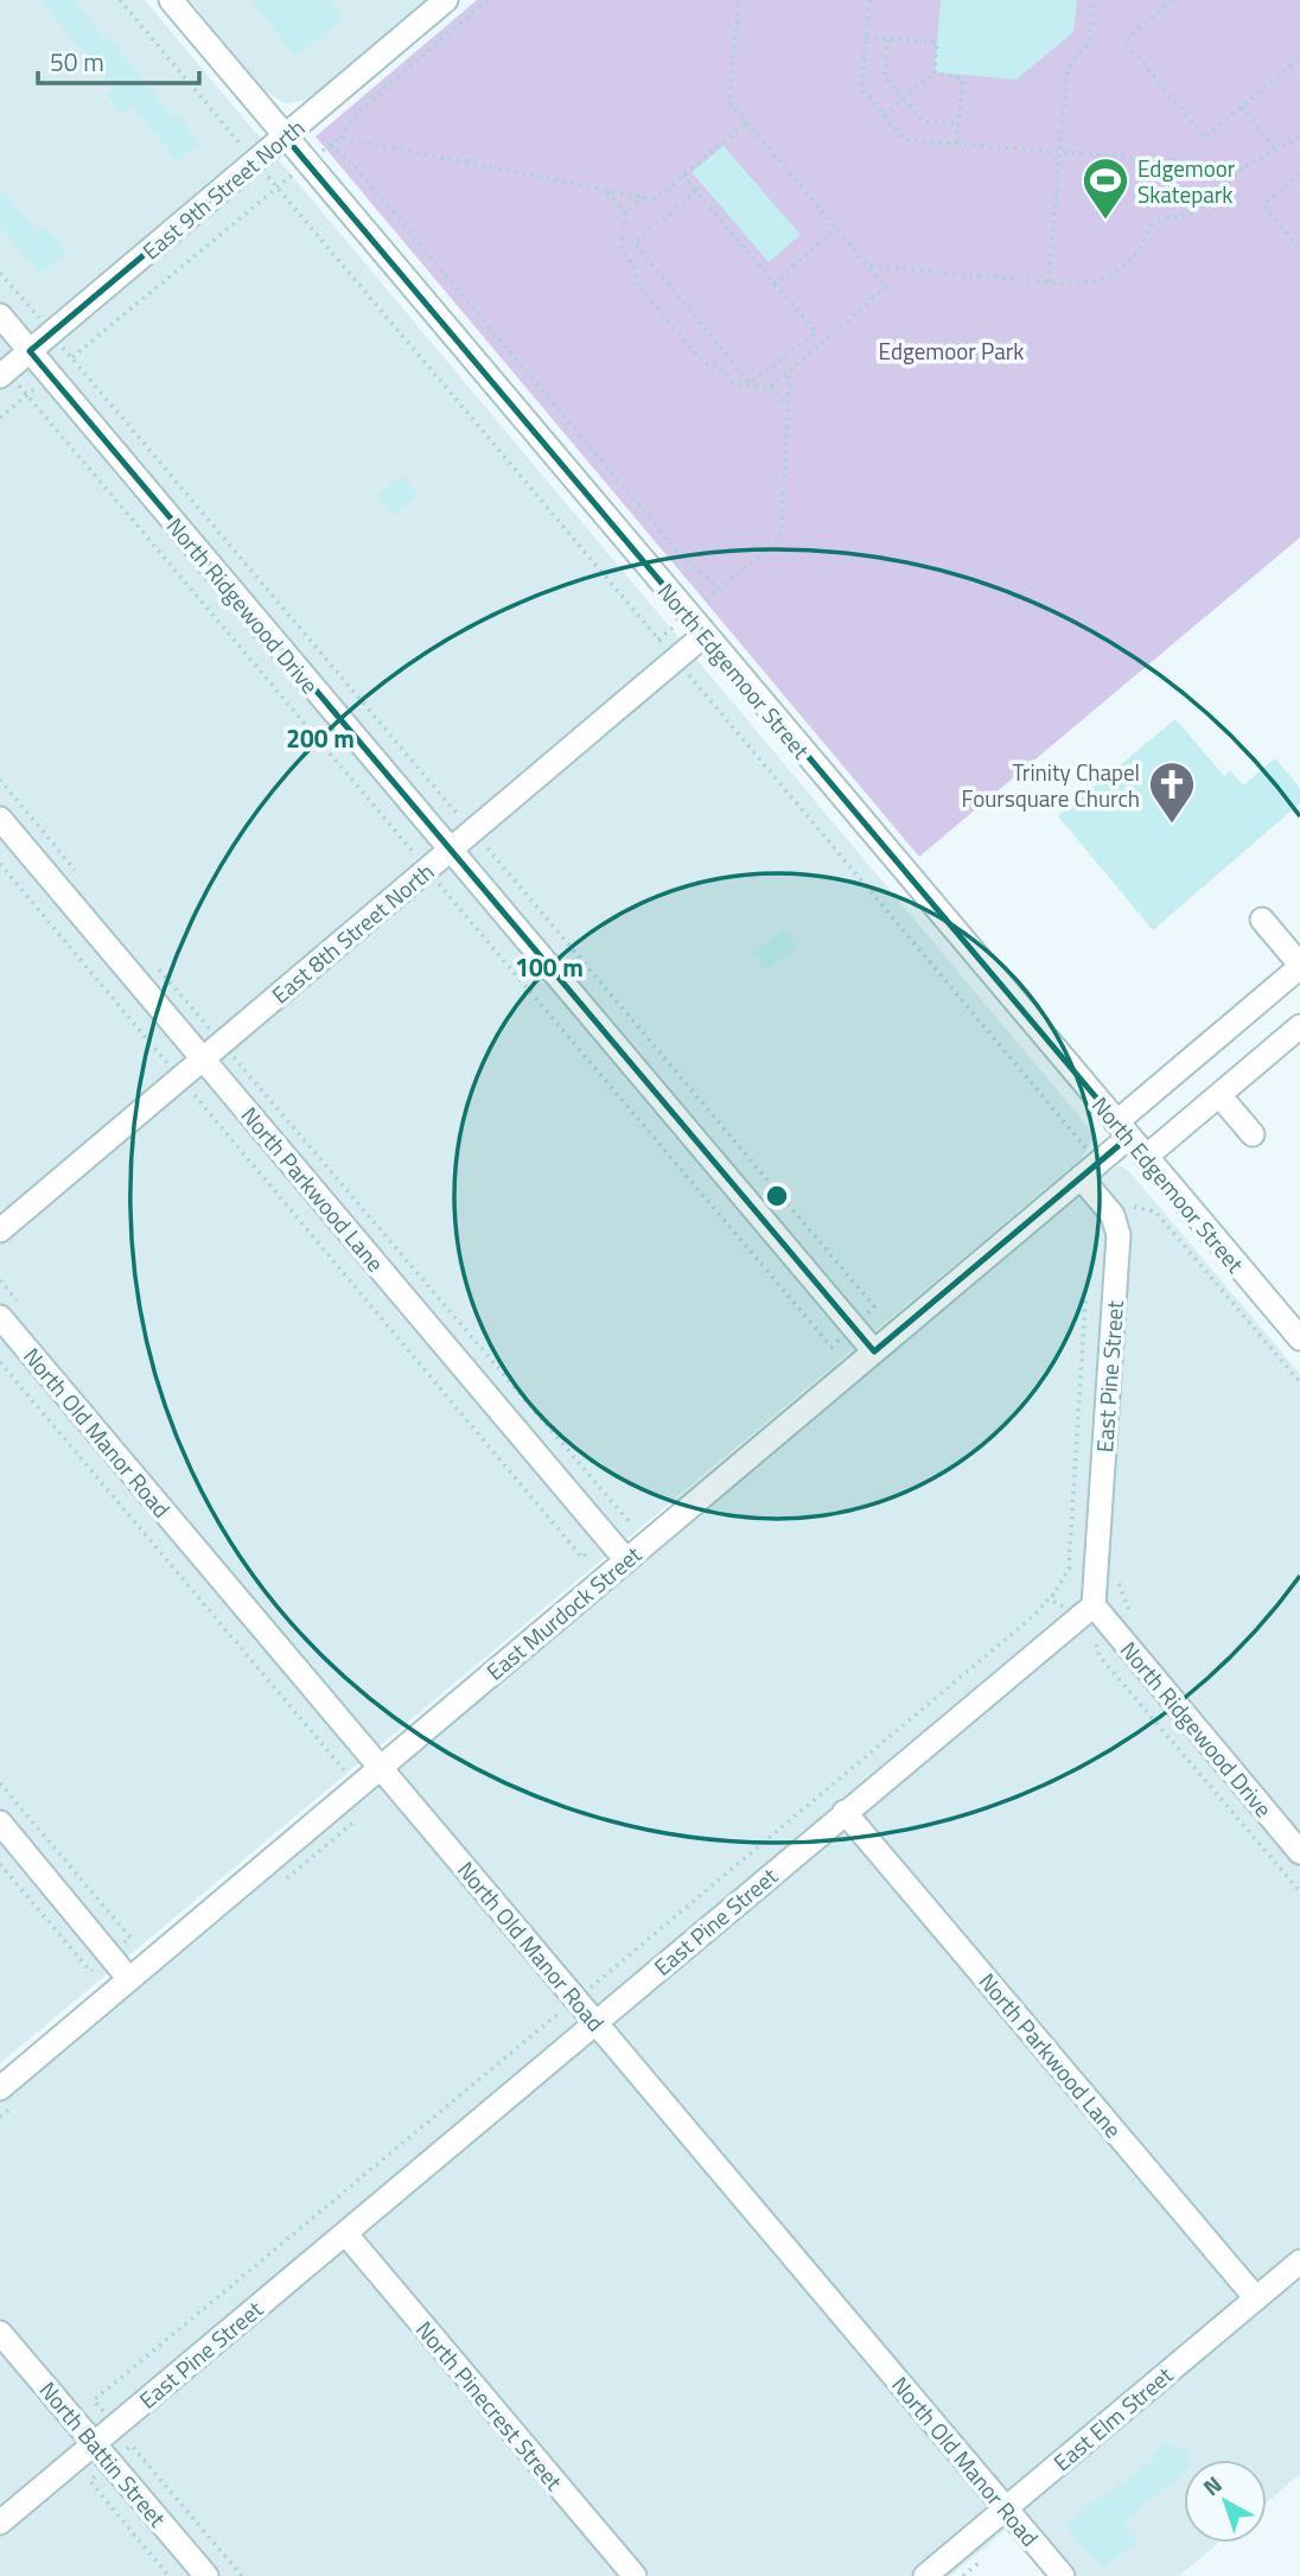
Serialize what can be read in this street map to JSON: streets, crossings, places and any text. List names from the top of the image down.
{
  "streets": {
    "street": [
      "East 9th Street North",
      "North Ridgewood Drive",
      "North Edgemoor Street",
      "East 8th Street North",
      "North Parkwood Lane",
      "East Pine Street",
      "North Old Manor Road",
      "East Murdock Street",
      "North Pinecrest Street",
      "East Elm Street",
      "North Battin Street"
    ]
  },
  "crossings": [
    ["East 9th Street North", "North Ridgewood Drive"],
    ["East 9th Street North", "North Edgemoor Street"],
    ["North Ridgewood Drive", "East 8th Street North"],
    ["North Ridgewood Drive", "East Pine Street"],
    ["North Ridgewood Drive", "East Murdock Street"],
    ["North Edgemoor Street", "East 8th Street North"],
    ["North Edgemoor Street", "East Murdock Street"],
    ["East 8th Street North", "North Parkwood Lane"],
    ["North Parkwood Lane", "East Pine Street"],
    ["North Parkwood Lane", "East Murdock Street"],
    ["North Parkwood Lane", "East Elm Street"],
    ["East Pine Street", "North Old Manor Road"],
    ["East Pine Street", "East Murdock Street"],
    ["East Pine Street", "North Pinecrest Street"],
    ["East Pine Street", "North Battin Street"],
    ["North Old Manor Road", "East Murdock Street"],
    ["North Old Manor Road", "East Elm Street"]
  ],
  "parks": ["Edgemoor Park"],
  "places": {
    "sports": ["Edgemoor Skatepark"],
    "church": ["Trinity Chapel Foursquare Church"]
  },
  "scale_bar": "50 m",
  "north": "top left",
  "rings": ["200 m", "100 m"]
}
